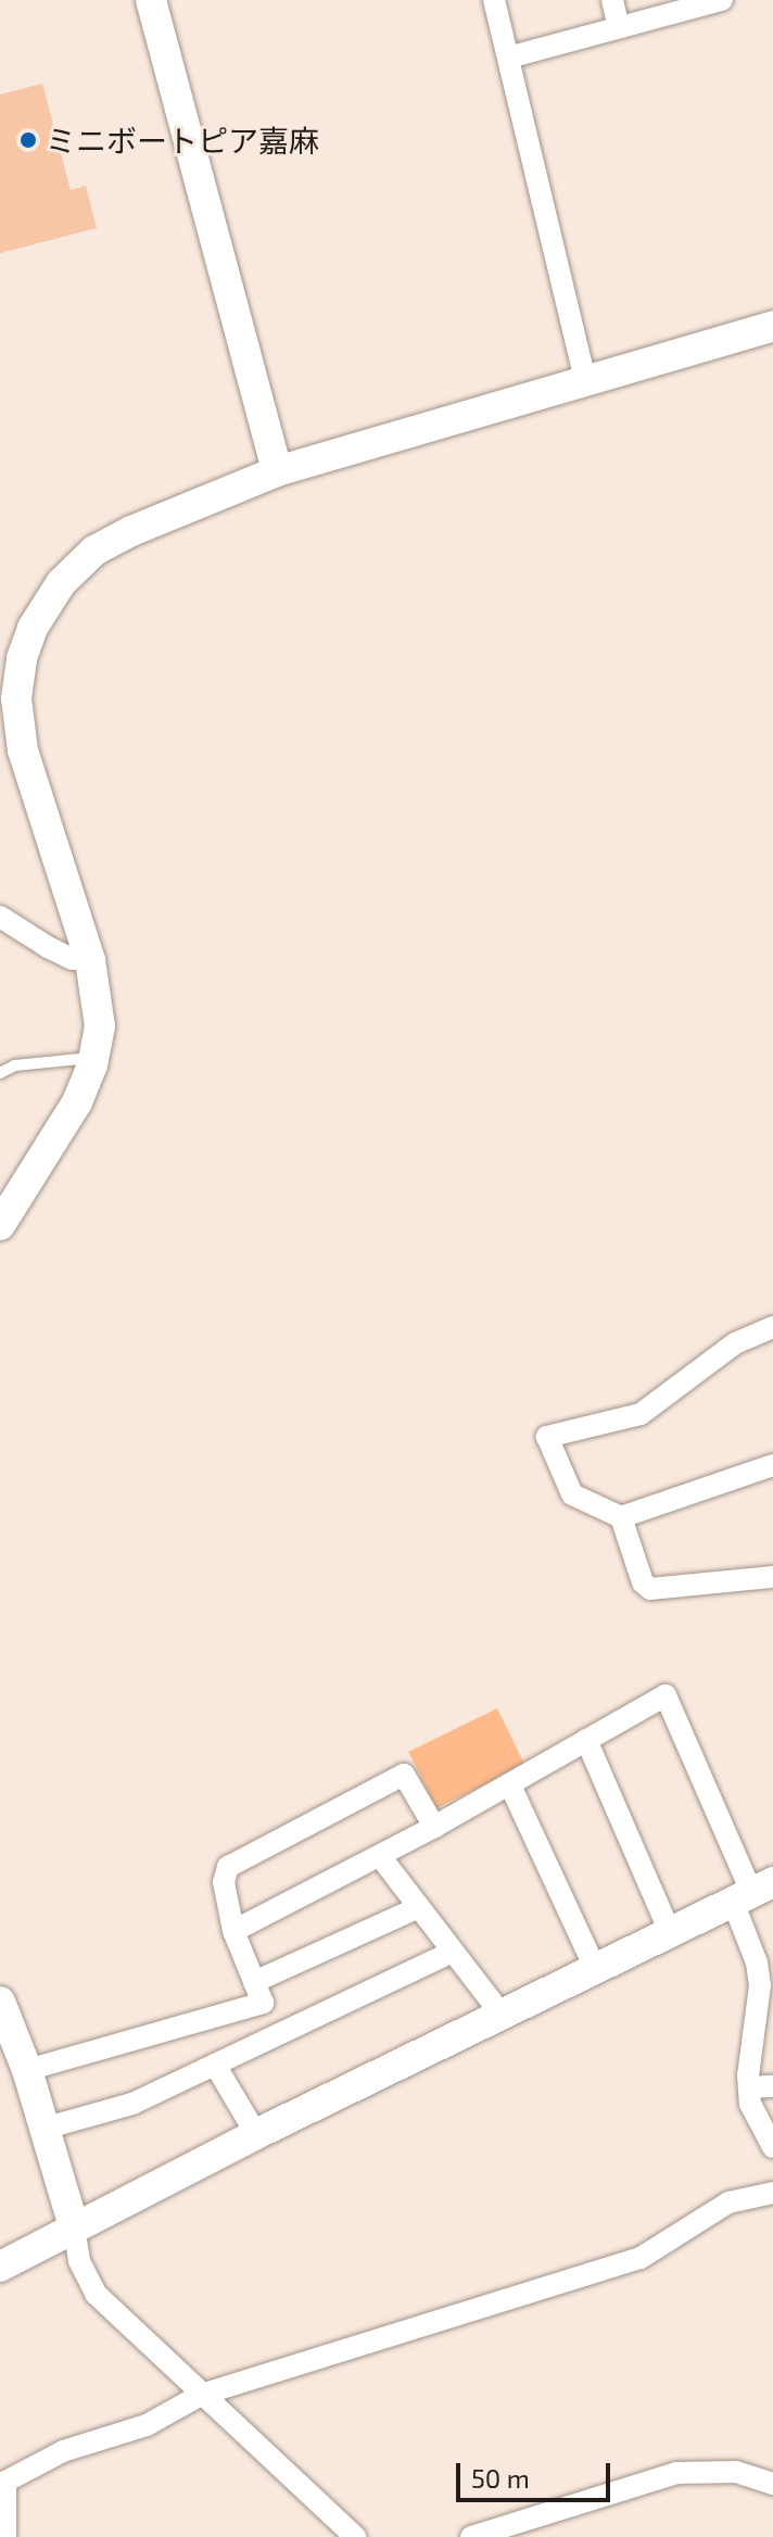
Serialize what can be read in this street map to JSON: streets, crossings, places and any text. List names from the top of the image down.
{
  "places": ["ミニボートピア嘉麻"],
  "scale_bar": "50 m"
}
